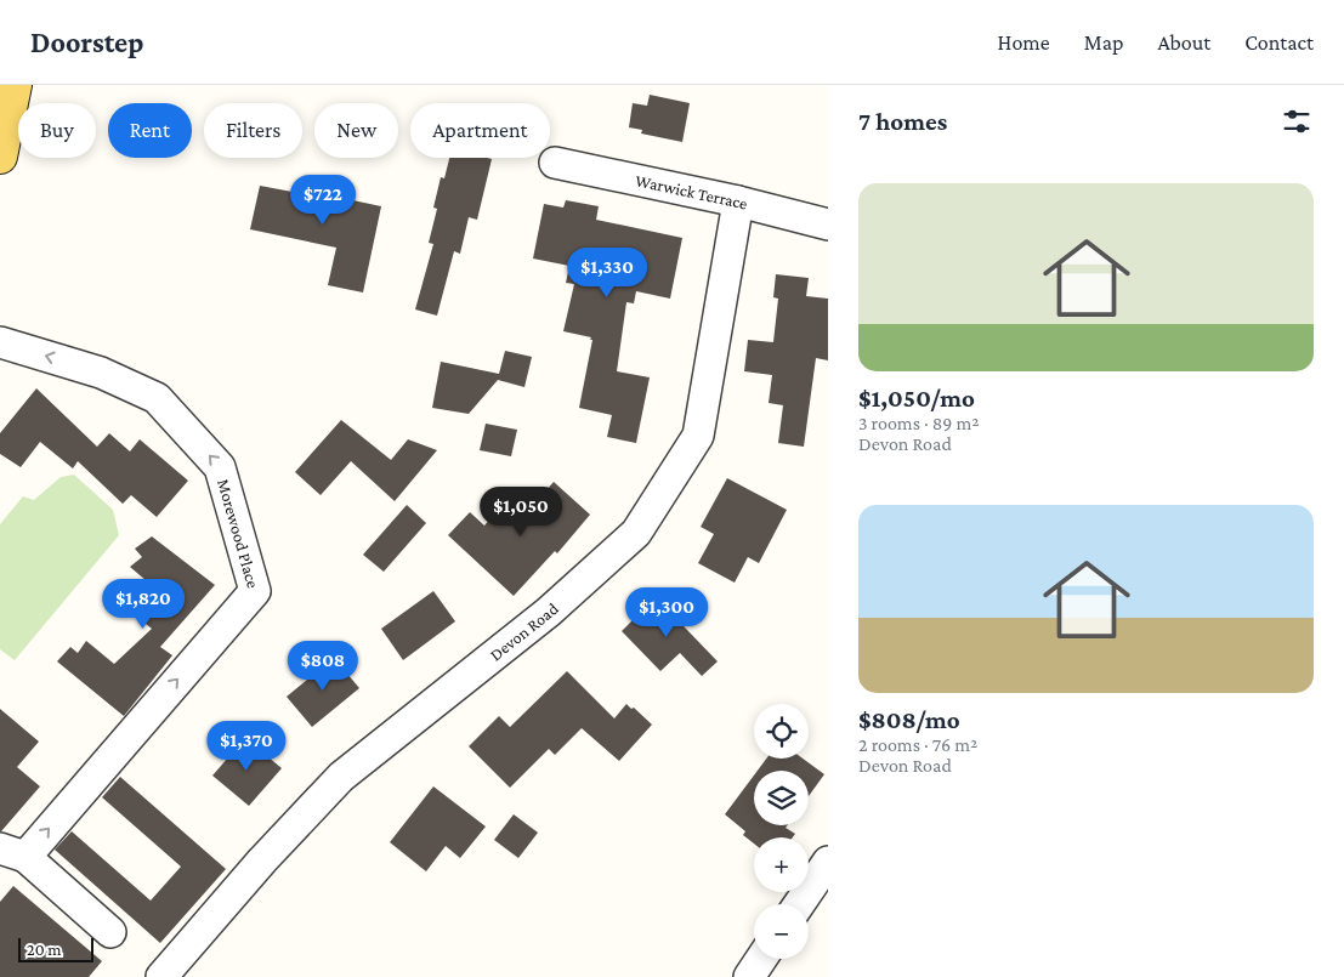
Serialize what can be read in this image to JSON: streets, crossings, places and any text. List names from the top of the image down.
{
  "streets": {
    "street": ["Warwick Terrace", "Morewood Place", "Devon Road"]
  },
  "crossings": [
    ["Warwick Terrace", "Devon Road"]
  ],
  "scale_bar": "20 m",
  "page": {
    "header": "Doorstep",
    "nav": [
      "Home",
      "Map",
      "About",
      "Contact"
    ],
    "heading": "7 homes",
    "chip": [
      "Buy",
      "Rent",
      "Filters",
      "New",
      "Apartment"
    ],
    "list": [
      {
        "name": "$1,050/mo",
        "note": "3 rooms · 89 m² · Devon Road"
      },
      {
        "name": "$808/mo",
        "note": "2 rooms · 76 m² · Devon Road"
      }
    ],
    "price": [
      "$722",
      "$1,330",
      "$1,050",
      "$1,820",
      "$1,300",
      "$808",
      "$1,370"
    ],
    "map_buttons": ["+", "−"],
    "scale": "20 m"
  }
}
